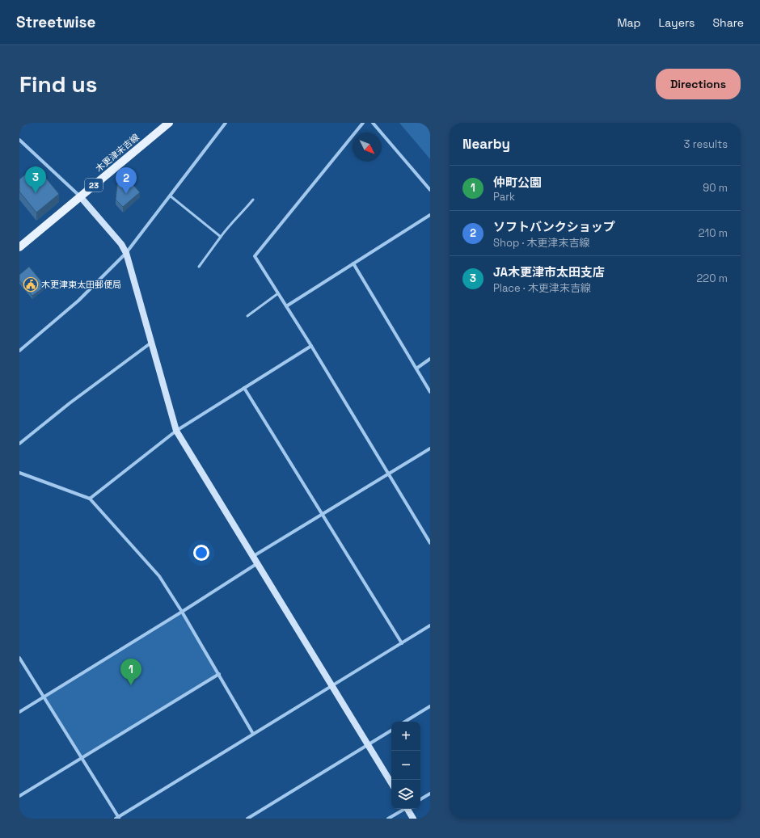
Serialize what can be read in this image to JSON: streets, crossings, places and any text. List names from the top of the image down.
{
  "streets": {
    "main road": ["木更津末吉線", "23"]
  },
  "places": {
    "public building": ["木更津東太田郵便局"]
  },
  "north": "bottom right",
  "page": {
    "header": "Streetwise",
    "nav": ["Map", "Layers", "Share"],
    "buttons": "Directions",
    "title": "Find us",
    "heading": ["Nearby", "3 results"],
    "list": [
      {
        "mark": "1",
        "name": "仲町公園",
        "note": "Park",
        "value": "90 m"
      },
      {
        "mark": "2",
        "name": "ソフトバンクショップ",
        "note": "Shop · 木更津末吉線",
        "value": "210 m"
      },
      {
        "mark": "3",
        "name": "JA木更津市太田支店",
        "note": "Place · 木更津末吉線",
        "value": "220 m"
      }
    ],
    "pins": ["3", "2", "1"],
    "map_buttons": ["+", "−"]
  }
}
